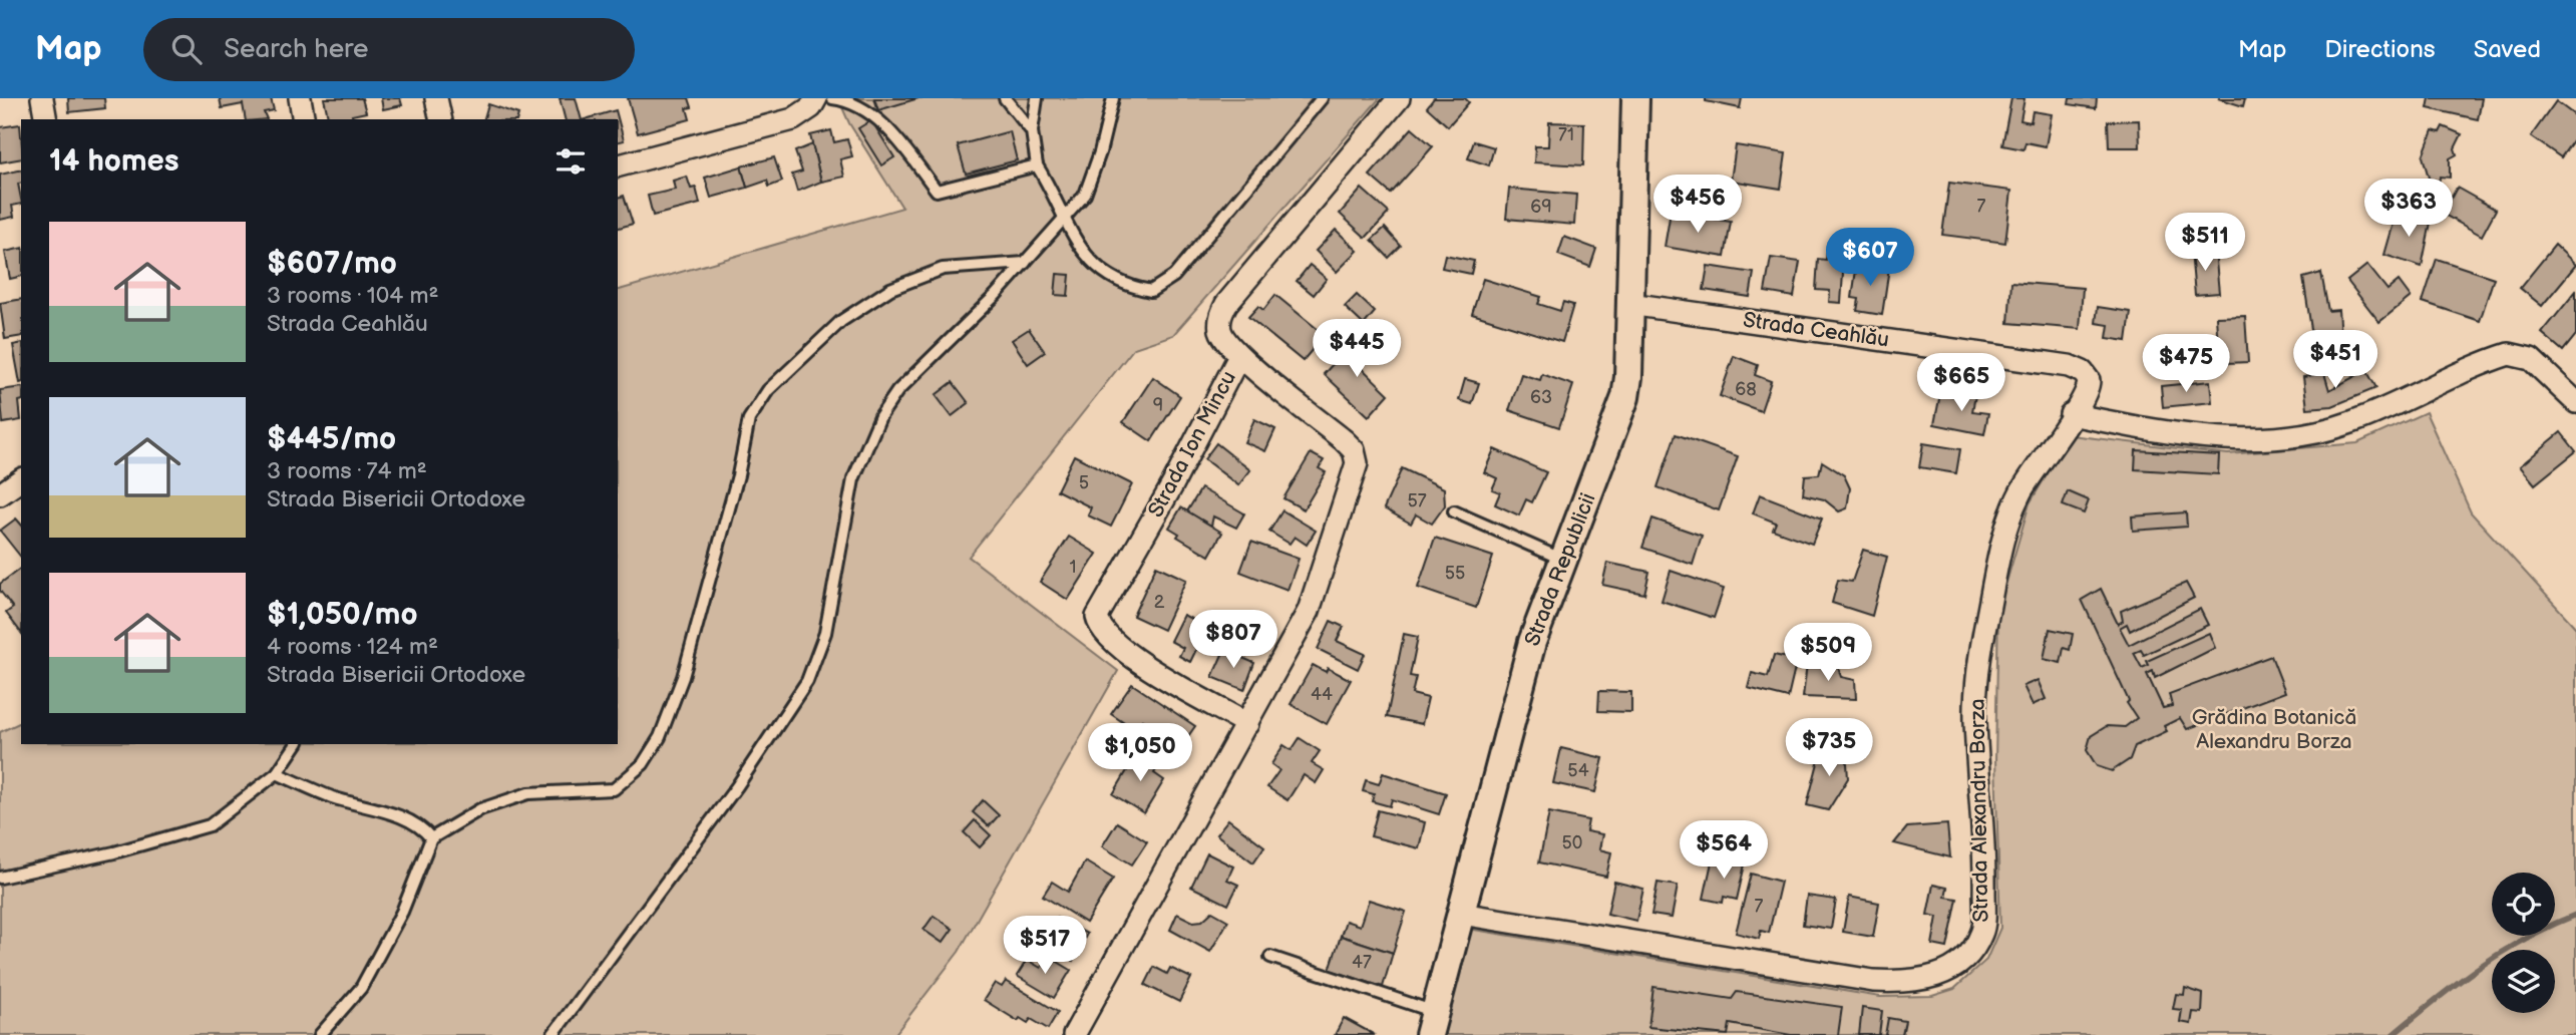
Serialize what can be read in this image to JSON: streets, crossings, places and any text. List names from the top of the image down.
{
  "streets": {
    "street": [
      "Strada Ceahlău",
      "Strada Ion Mincu",
      "Strada Republicii",
      "Strada Alexandru Borza"
    ]
  },
  "crossings": [
    ["Strada Ceahlău", "Strada Republicii"],
    ["Strada Ceahlău", "Strada Alexandru Borza"],
    ["Strada Republicii", "Strada Alexandru Borza"]
  ],
  "parks": ["Grădina Botanică Alexandru Borza"],
  "house_numbers": [
    "71",
    "7",
    "69",
    "68",
    "63",
    "9",
    "5",
    "57",
    "1",
    "55",
    "2",
    "44",
    "54",
    "50",
    "7",
    "47"
  ],
  "page": {
    "header": "Map",
    "search": "Search here",
    "nav": ["Map", "Directions", "Saved"],
    "heading": "14 homes",
    "price": [
      "$456",
      "$363",
      "$511",
      "$607",
      "$445",
      "$451",
      "$475",
      "$665",
      "$807",
      "$509",
      "$735",
      "$1,050",
      "$564",
      "$517"
    ],
    "list": [
      {
        "name": "$607/mo",
        "note": "3 rooms · 104 m² · Strada Ceahlău"
      },
      {
        "name": "$445/mo",
        "note": "3 rooms · 74 m² · Strada Bisericii Ortodoxe"
      },
      {
        "name": "$1,050/mo",
        "note": "4 rooms · 124 m² · Strada Bisericii Ortodoxe"
      }
    ]
  }
}
